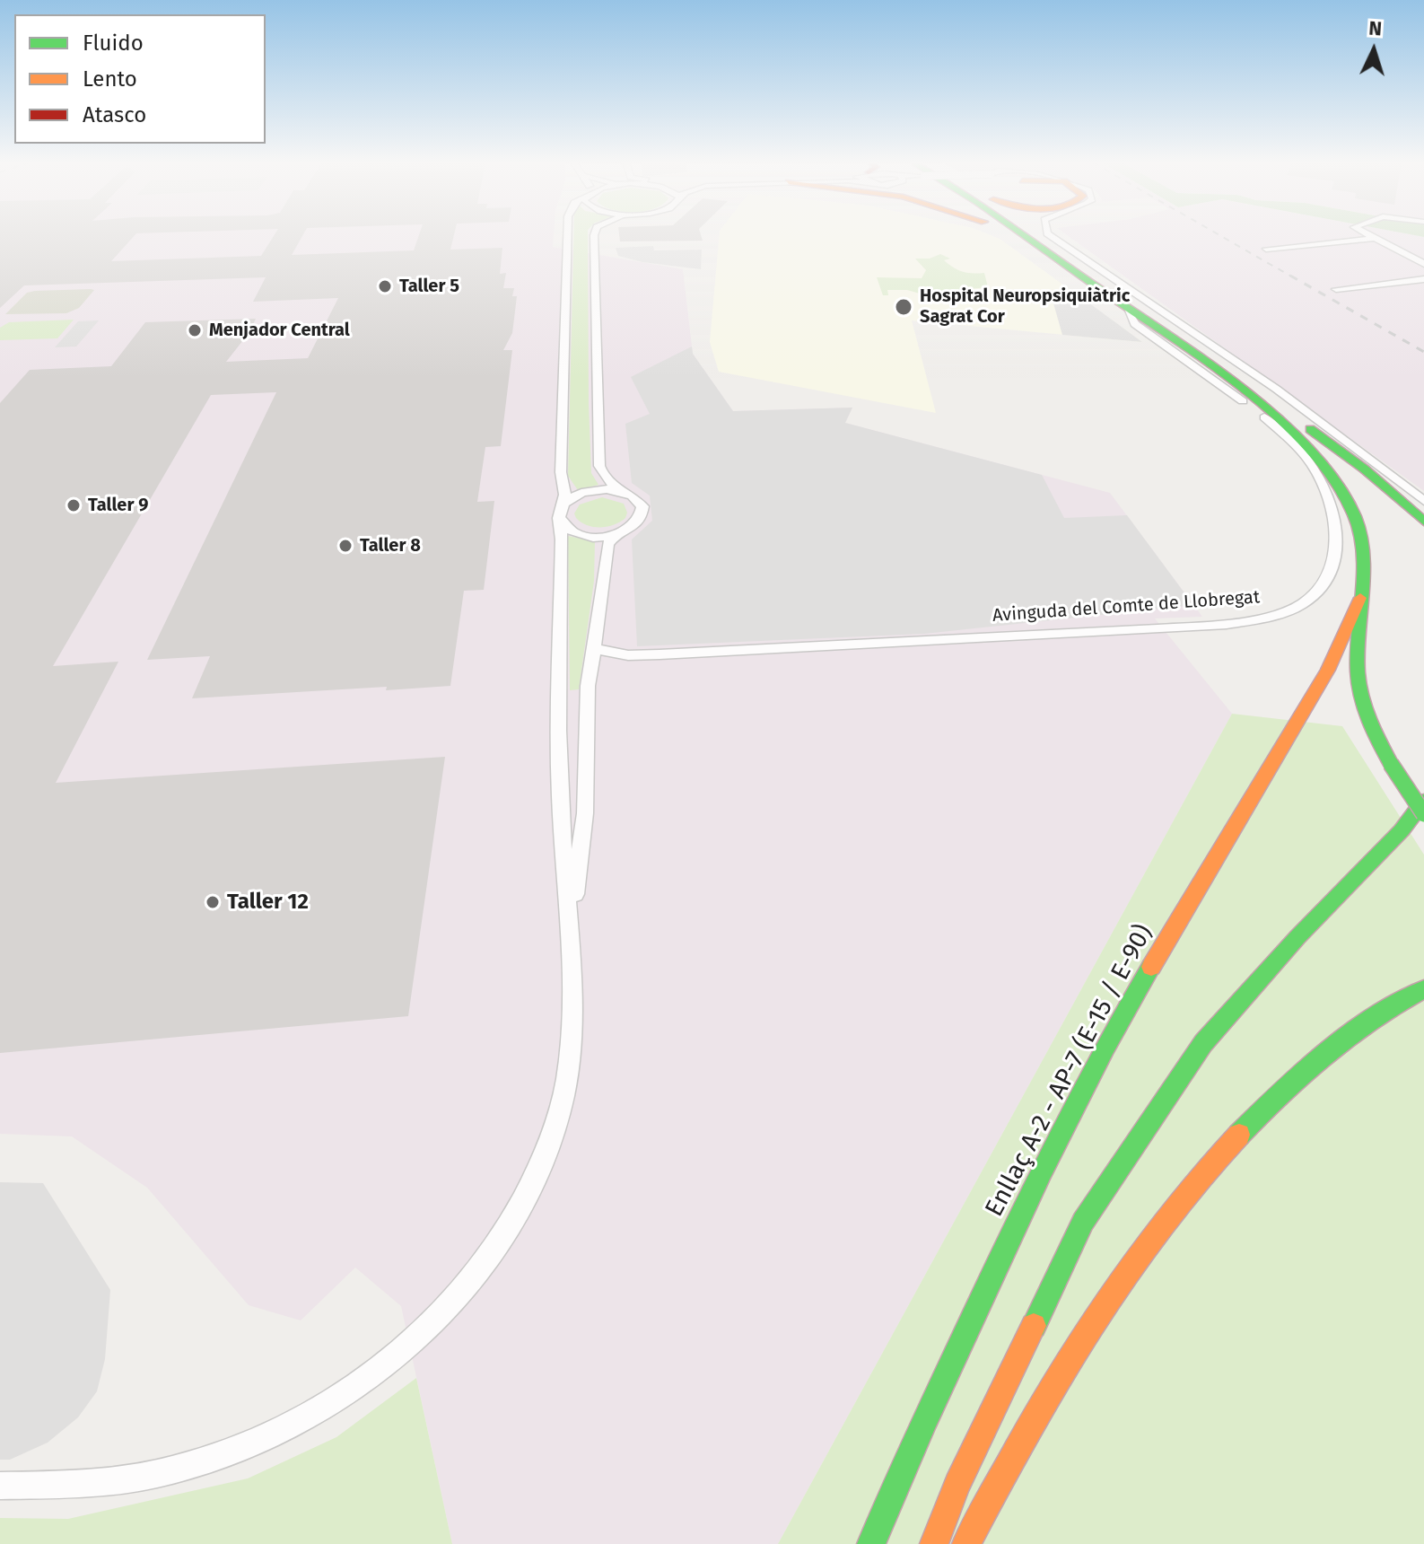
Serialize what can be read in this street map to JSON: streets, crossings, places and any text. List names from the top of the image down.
{
  "streets": {
    "highway": ["Enllaç A-2 - AP-7 (E-15 / E-90)"],
    "street": ["Avinguda del Comte de Llobregat"]
  },
  "places": [
    "Taller 5",
    "Hospital Neuropsiquiàtric Sagrat Cor",
    "Menjador Central",
    "Taller 9",
    "Taller 8",
    "Taller 12"
  ],
  "legend": ["Fluido", "Lento", "Atasco"],
  "north": "top"
}
